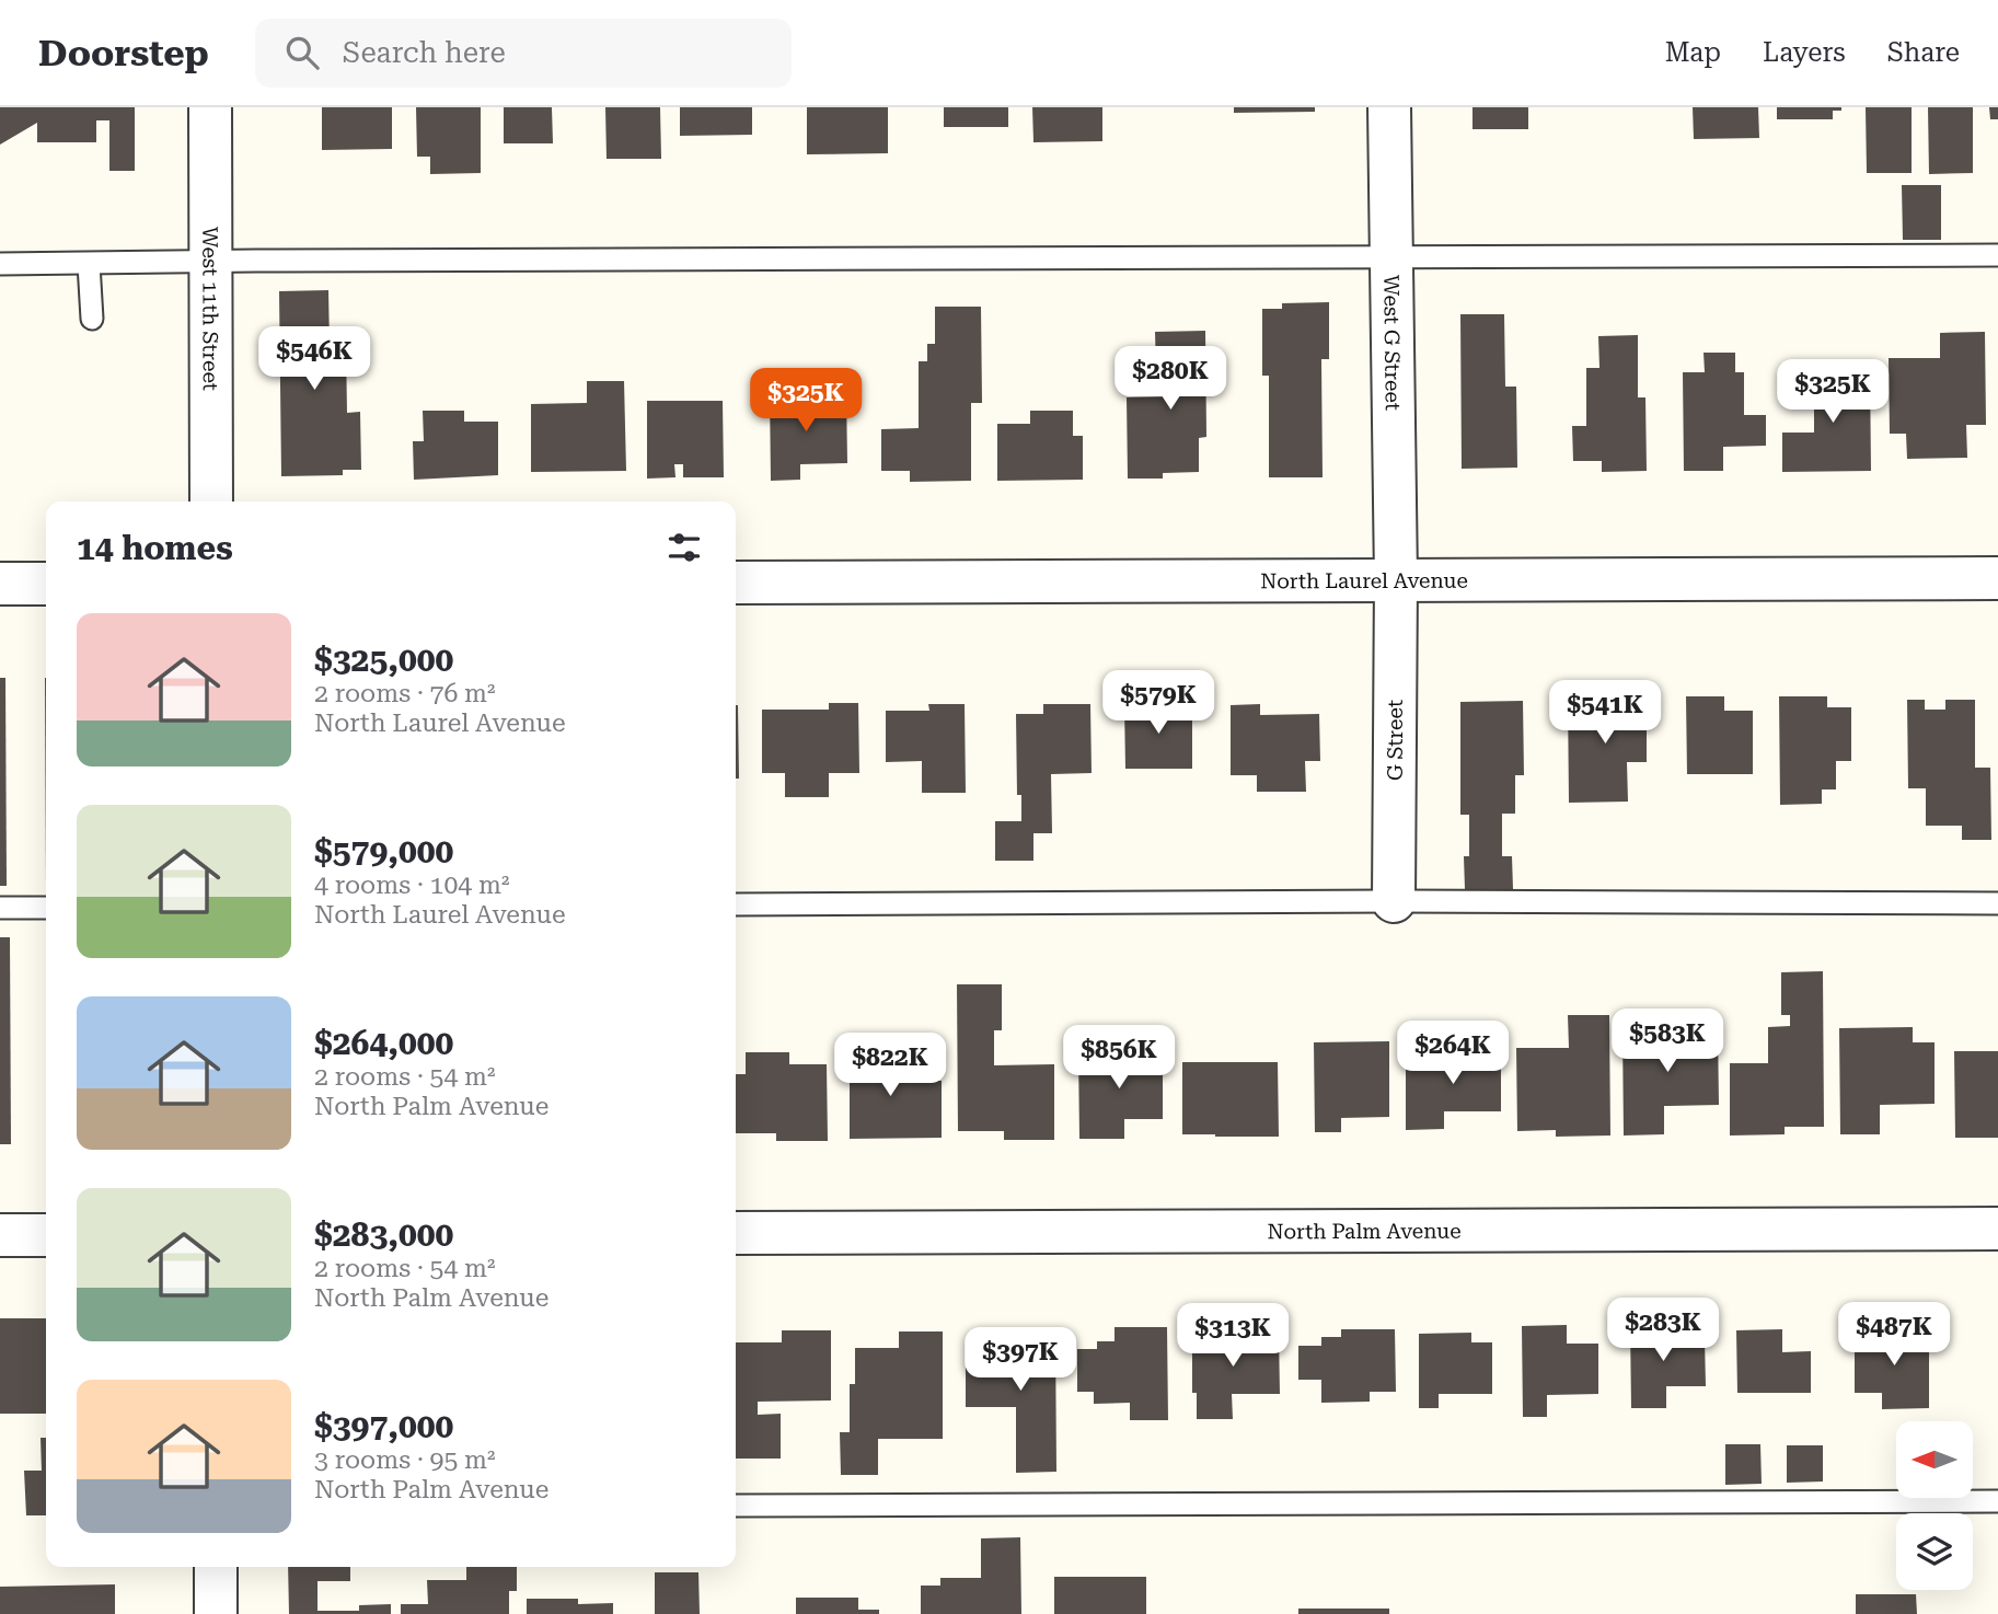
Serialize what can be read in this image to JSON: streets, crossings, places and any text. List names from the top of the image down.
{
  "streets": {
    "street": [
      "West 11th Street",
      "West G Street",
      "North Laurel Avenue",
      "G Street",
      "North Palm Avenue"
    ]
  },
  "crossings": [
    ["West G Street", "North Laurel Avenue"],
    ["West G Street", "G Street"],
    ["North Laurel Avenue", "G Street"]
  ],
  "north": "left",
  "page": {
    "header": "Doorstep",
    "search": "Search here",
    "nav": ["Map", "Layers", "Share"],
    "price": [
      "$546K",
      "$280K",
      "$325K",
      "$325K",
      "$579K",
      "$541K",
      "$583K",
      "$264K",
      "$856K",
      "$822K",
      "$283K",
      "$487K",
      "$313K",
      "$397K"
    ],
    "heading": "14 homes",
    "list": [
      {
        "name": "$325,000",
        "note": "2 rooms · 76 m² · North Laurel Avenue"
      },
      {
        "name": "$579,000",
        "note": "4 rooms · 104 m² · North Laurel Avenue"
      },
      {
        "name": "$264,000",
        "note": "2 rooms · 54 m² · North Palm Avenue"
      },
      {
        "name": "$283,000",
        "note": "2 rooms · 54 m² · North Palm Avenue"
      },
      {
        "name": "$397,000",
        "note": "3 rooms · 95 m² · North Palm Avenue"
      }
    ]
  }
}
